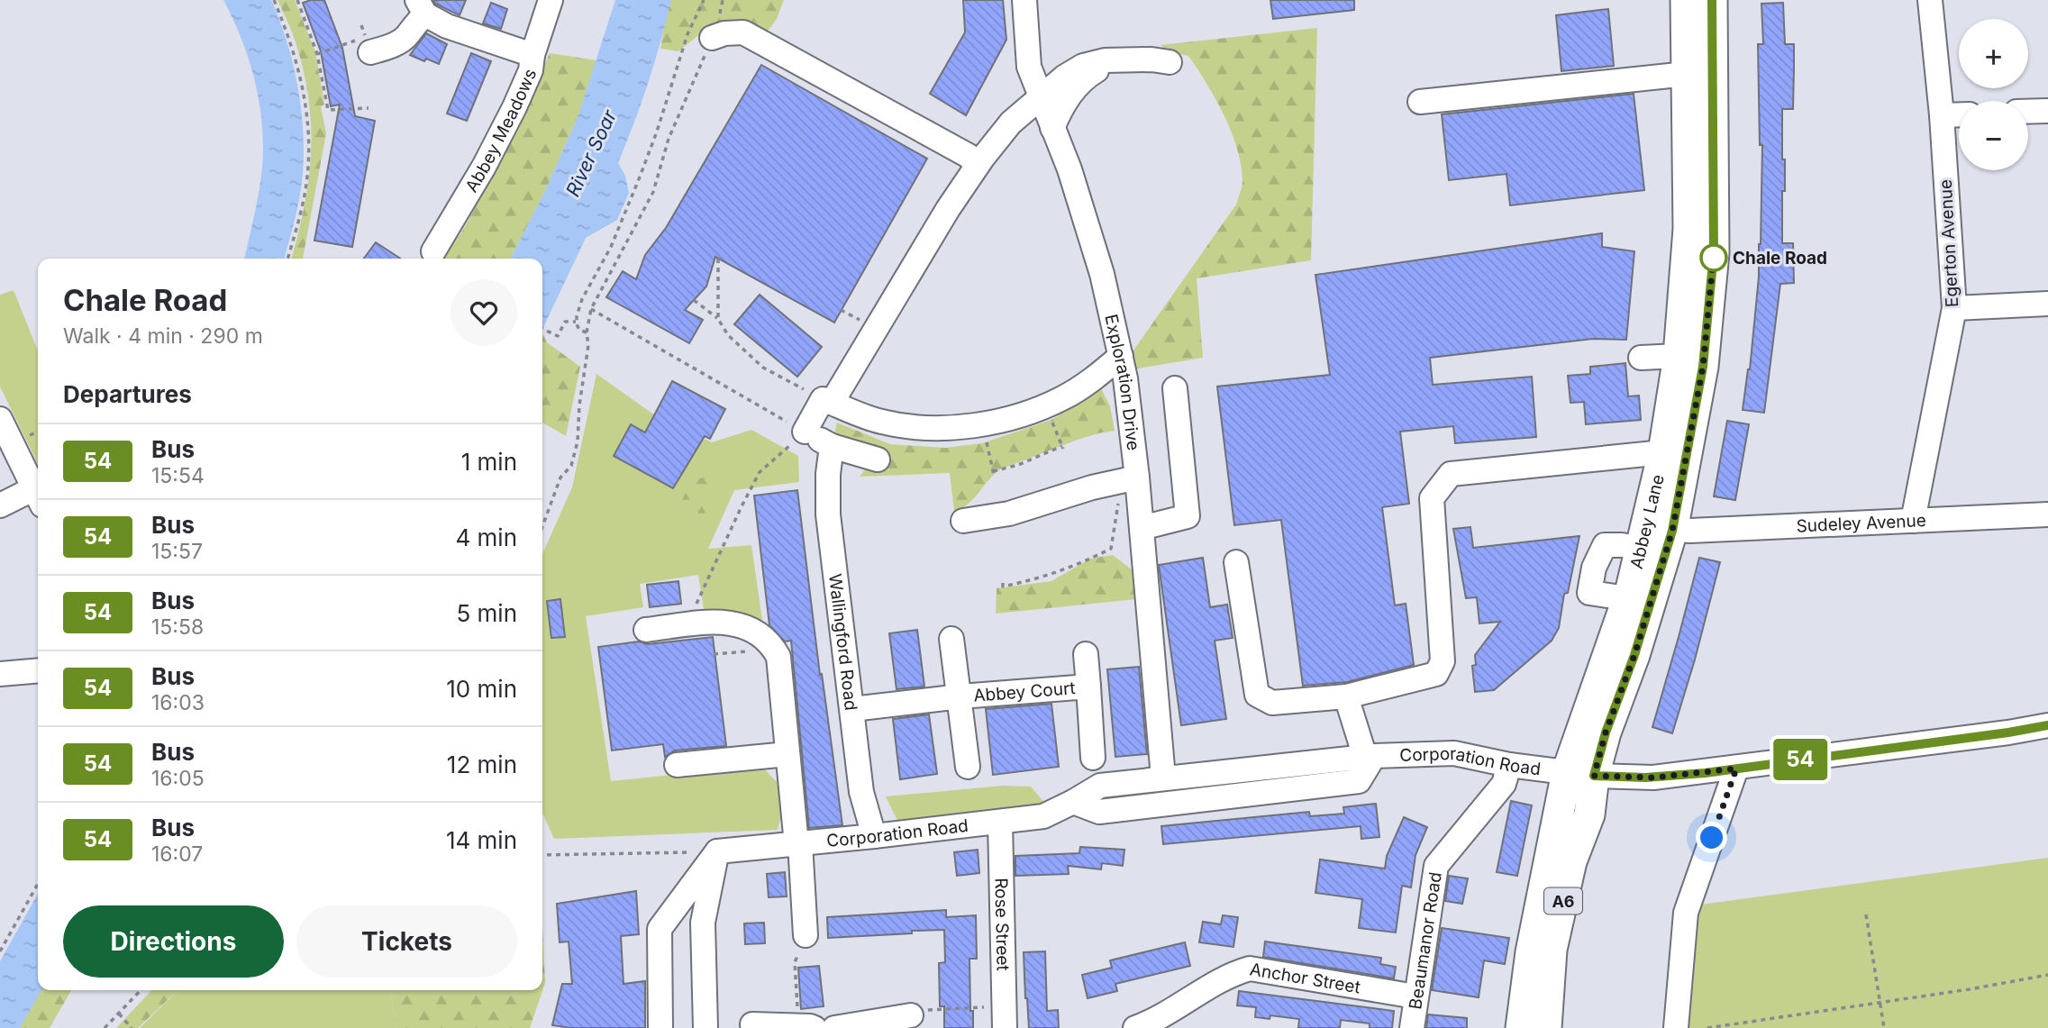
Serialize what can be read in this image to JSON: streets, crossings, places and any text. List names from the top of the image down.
{
  "streets": {
    "main road": ["Abbey Lane", "A6"],
    "street": [
      "Abbey Meadows",
      "Egerton Avenue",
      "Exploration Drive",
      "Sudeley Avenue",
      "Wallingford Road",
      "Abbey Court",
      "Corporation Road",
      "Rose Street",
      "Beaumanor Road",
      "Anchor Street"
    ]
  },
  "crossings": [
    ["Egerton Avenue", "Sudeley Avenue"],
    ["Exploration Drive", "Corporation Road"],
    ["Abbey Lane", "Sudeley Avenue"],
    ["Abbey Lane", "Corporation Road"],
    ["Wallingford Road", "Abbey Court"],
    ["Wallingford Road", "Corporation Road"],
    ["Corporation Road", "Rose Street"],
    ["Corporation Road", "Beaumanor Road"],
    ["Beaumanor Road", "Anchor Street"]
  ],
  "water": ["River Soar"],
  "places": ["Chale Road"],
  "lines": ["bus line 54"],
  "page": {
    "on_map": "54",
    "map_buttons": ["+", "−"],
    "heading": [
      ["Chale Road", "Walk · 4 min · 290 m"],
      "Departures"
    ],
    "list": [
      {
        "mark": "54",
        "name": "Bus",
        "note": "15:54",
        "value": "1 min"
      },
      {
        "mark": "54",
        "name": "Bus",
        "note": "15:57",
        "value": "4 min"
      },
      {
        "mark": "54",
        "name": "Bus",
        "note": "15:58",
        "value": "5 min"
      },
      {
        "mark": "54",
        "name": "Bus",
        "note": "16:03",
        "value": "10 min"
      },
      {
        "mark": "54",
        "name": "Bus",
        "note": "16:05",
        "value": "12 min"
      },
      {
        "mark": "54",
        "name": "Bus",
        "note": "16:07",
        "value": "14 min"
      }
    ],
    "buttons": ["Directions", "Tickets"]
  }
}
